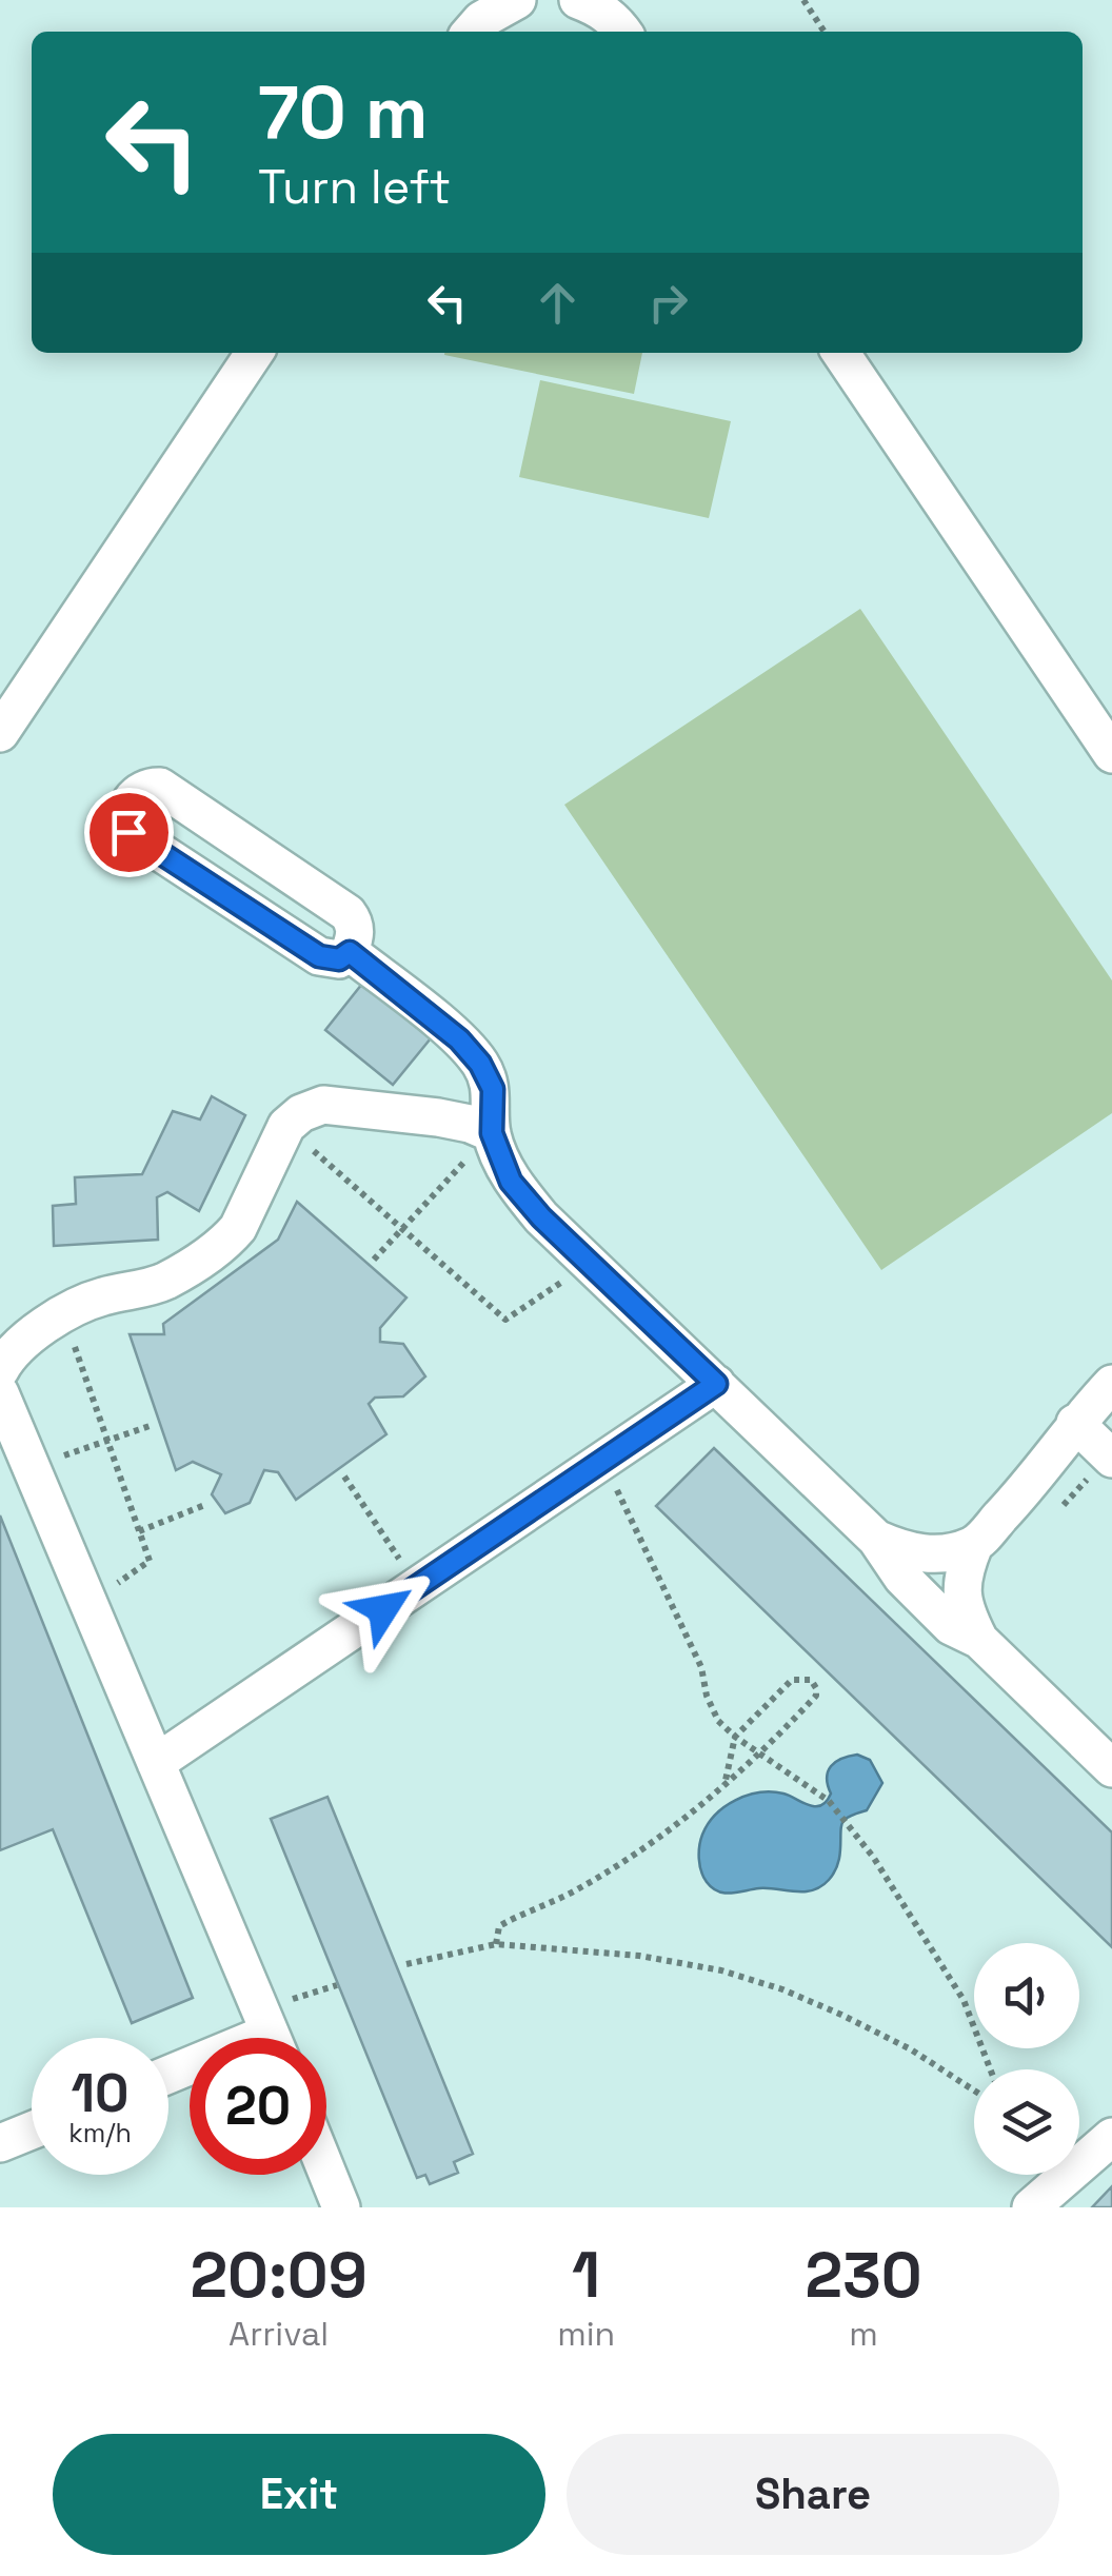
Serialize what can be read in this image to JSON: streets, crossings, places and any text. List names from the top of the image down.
{
  "page": {
    "turn": ["70 m", "Turn left"],
    "speed": "10 km/h",
    "limit": "20",
    "eta": [
      "20:09",
      "Arrival",
      "1",
      "min",
      "230",
      "m"
    ],
    "buttons": ["Exit", "Share"]
  }
}
